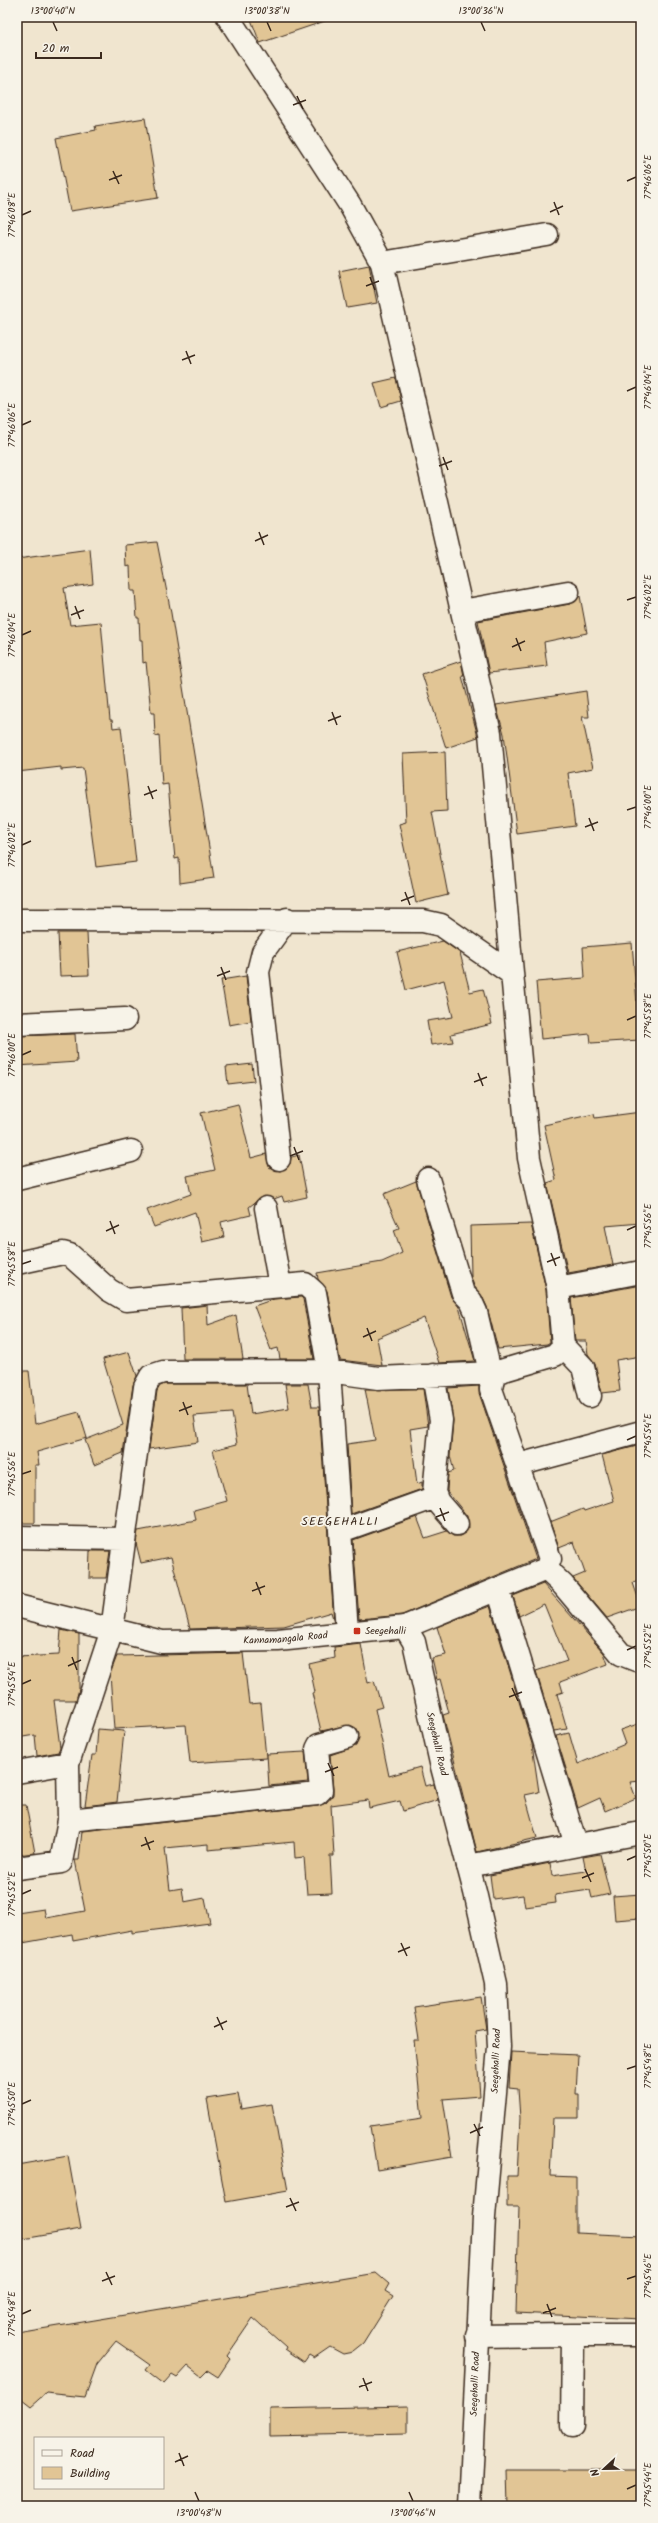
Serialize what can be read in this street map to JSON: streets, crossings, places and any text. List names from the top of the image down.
{
  "streets": {
    "street": ["Kannamangala Road", "Seegehalli Road"]
  },
  "crossings": [
    ["Kannamangala Road", "Seegehalli Road"]
  ],
  "districts": ["SEEGEHALLI"],
  "places": {
    "transit": ["Seegehalli"]
  },
  "legend": ["Road", "Building"],
  "scale_bar": "20 m",
  "north": "left",
  "coordinates": [
    "13°00'40\"N",
    "13°00'38\"N",
    "13°00'36\"N",
    "77°46'06\"E",
    "77°46'08\"E",
    "77°46'04\"E",
    "77°46'02\"E",
    "77°46'00\"E",
    "77°45'58\"E",
    "77°45'56\"E",
    "77°45'54\"E",
    "77°45'52\"E",
    "77°45'50\"E",
    "77°45'48\"E",
    "77°45'46\"E",
    "77°45'44\"E",
    "13°00'48\"N",
    "13°00'46\"N"
  ]
}
